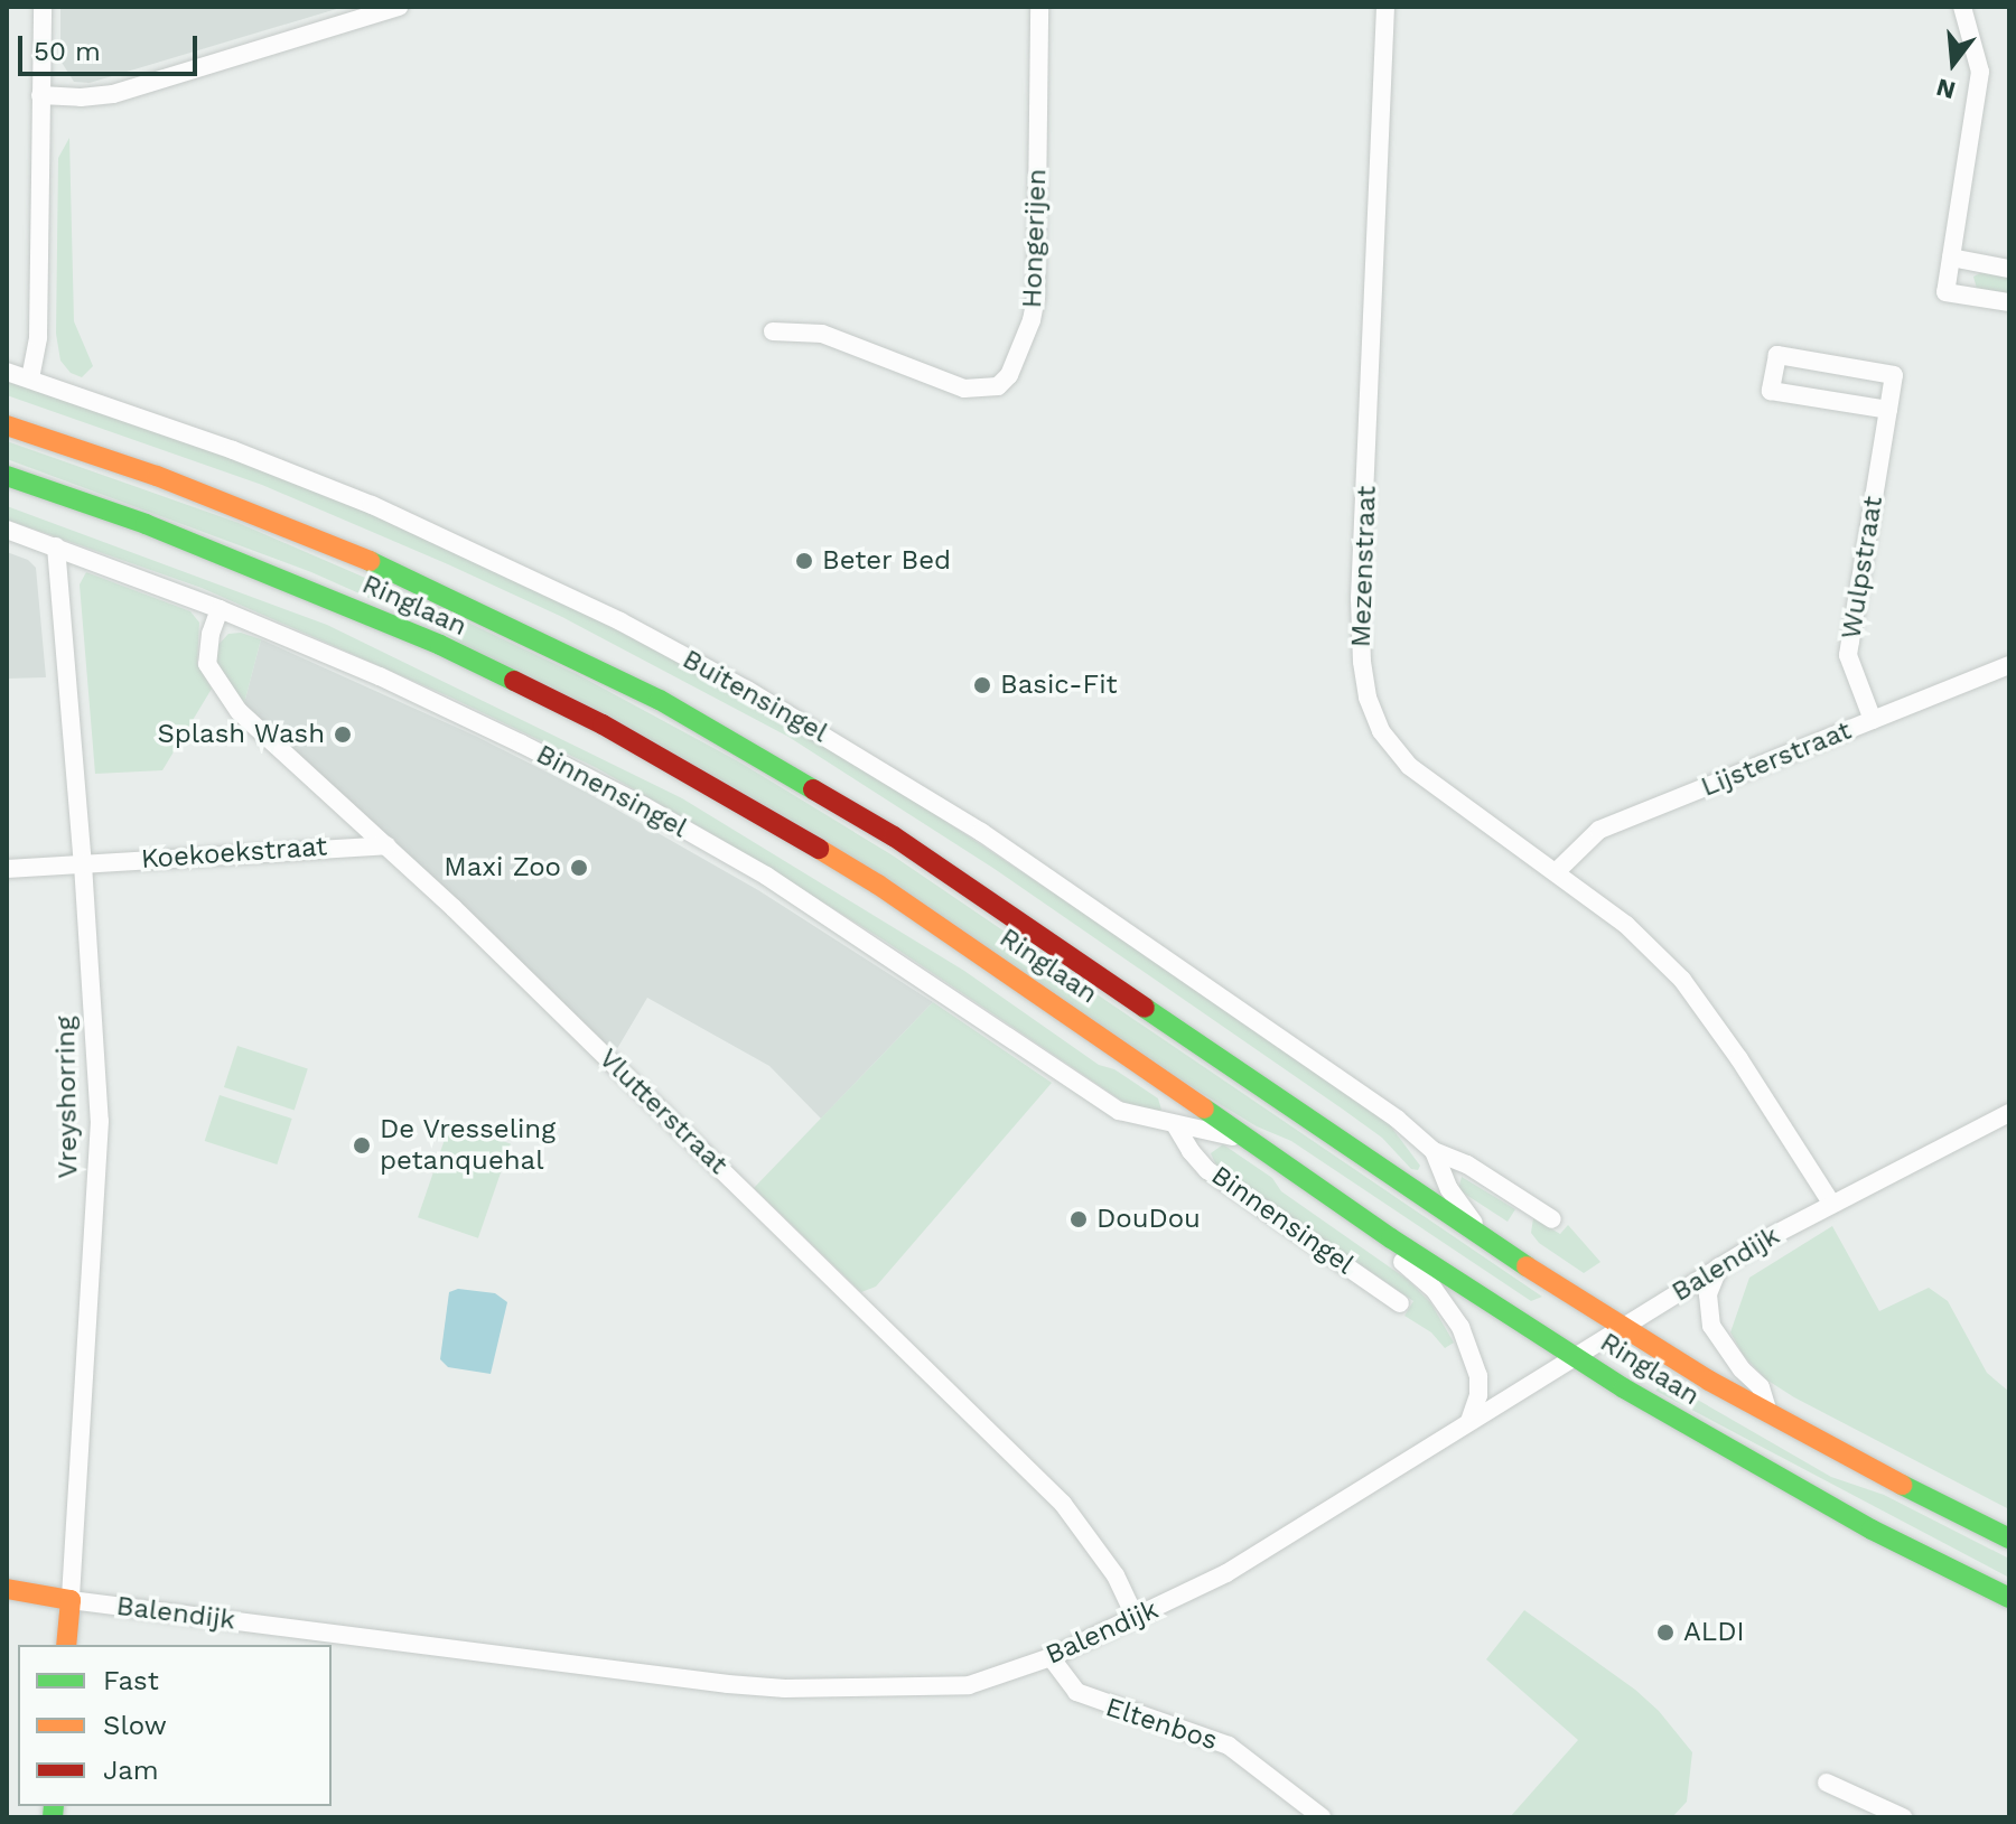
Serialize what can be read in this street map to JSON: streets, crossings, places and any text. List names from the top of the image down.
{
  "streets": {
    "main road": ["Ringlaan", "Vreyshorring"],
    "street": [
      "Hongerijen",
      "Mezenstraat",
      "Wulpstraat",
      "Buitensingel",
      "Lijsterstraat",
      "Binnensingel",
      "Koekoekstraat",
      "Vlutterstraat",
      "Balendijk",
      "Eltenbos"
    ]
  },
  "crossings": [
    ["Mezenstraat", "Lijsterstraat"],
    ["Mezenstraat", "Balendijk"],
    ["Wulpstraat", "Lijsterstraat"],
    ["Ringlaan", "Buitensingel"],
    ["Ringlaan", "Binnensingel"],
    ["Ringlaan", "Balendijk"],
    ["Binnensingel", "Vreyshorring"],
    ["Binnensingel", "Vlutterstraat"],
    ["Koekoekstraat", "Vreyshorring"],
    ["Koekoekstraat", "Vlutterstraat"],
    ["Vreyshorring", "Balendijk"],
    ["Vlutterstraat", "Balendijk"],
    ["Balendijk", "Eltenbos"]
  ],
  "places": [
    "Beter Bed",
    "Basic-Fit",
    "Splash Wash",
    "Maxi Zoo",
    "De Vresseling petanquehal",
    "DouDou",
    "ALDI"
  ],
  "legend": ["Fast", "Slow", "Jam"],
  "scale_bar": "50 m",
  "north": "bottom"
}
